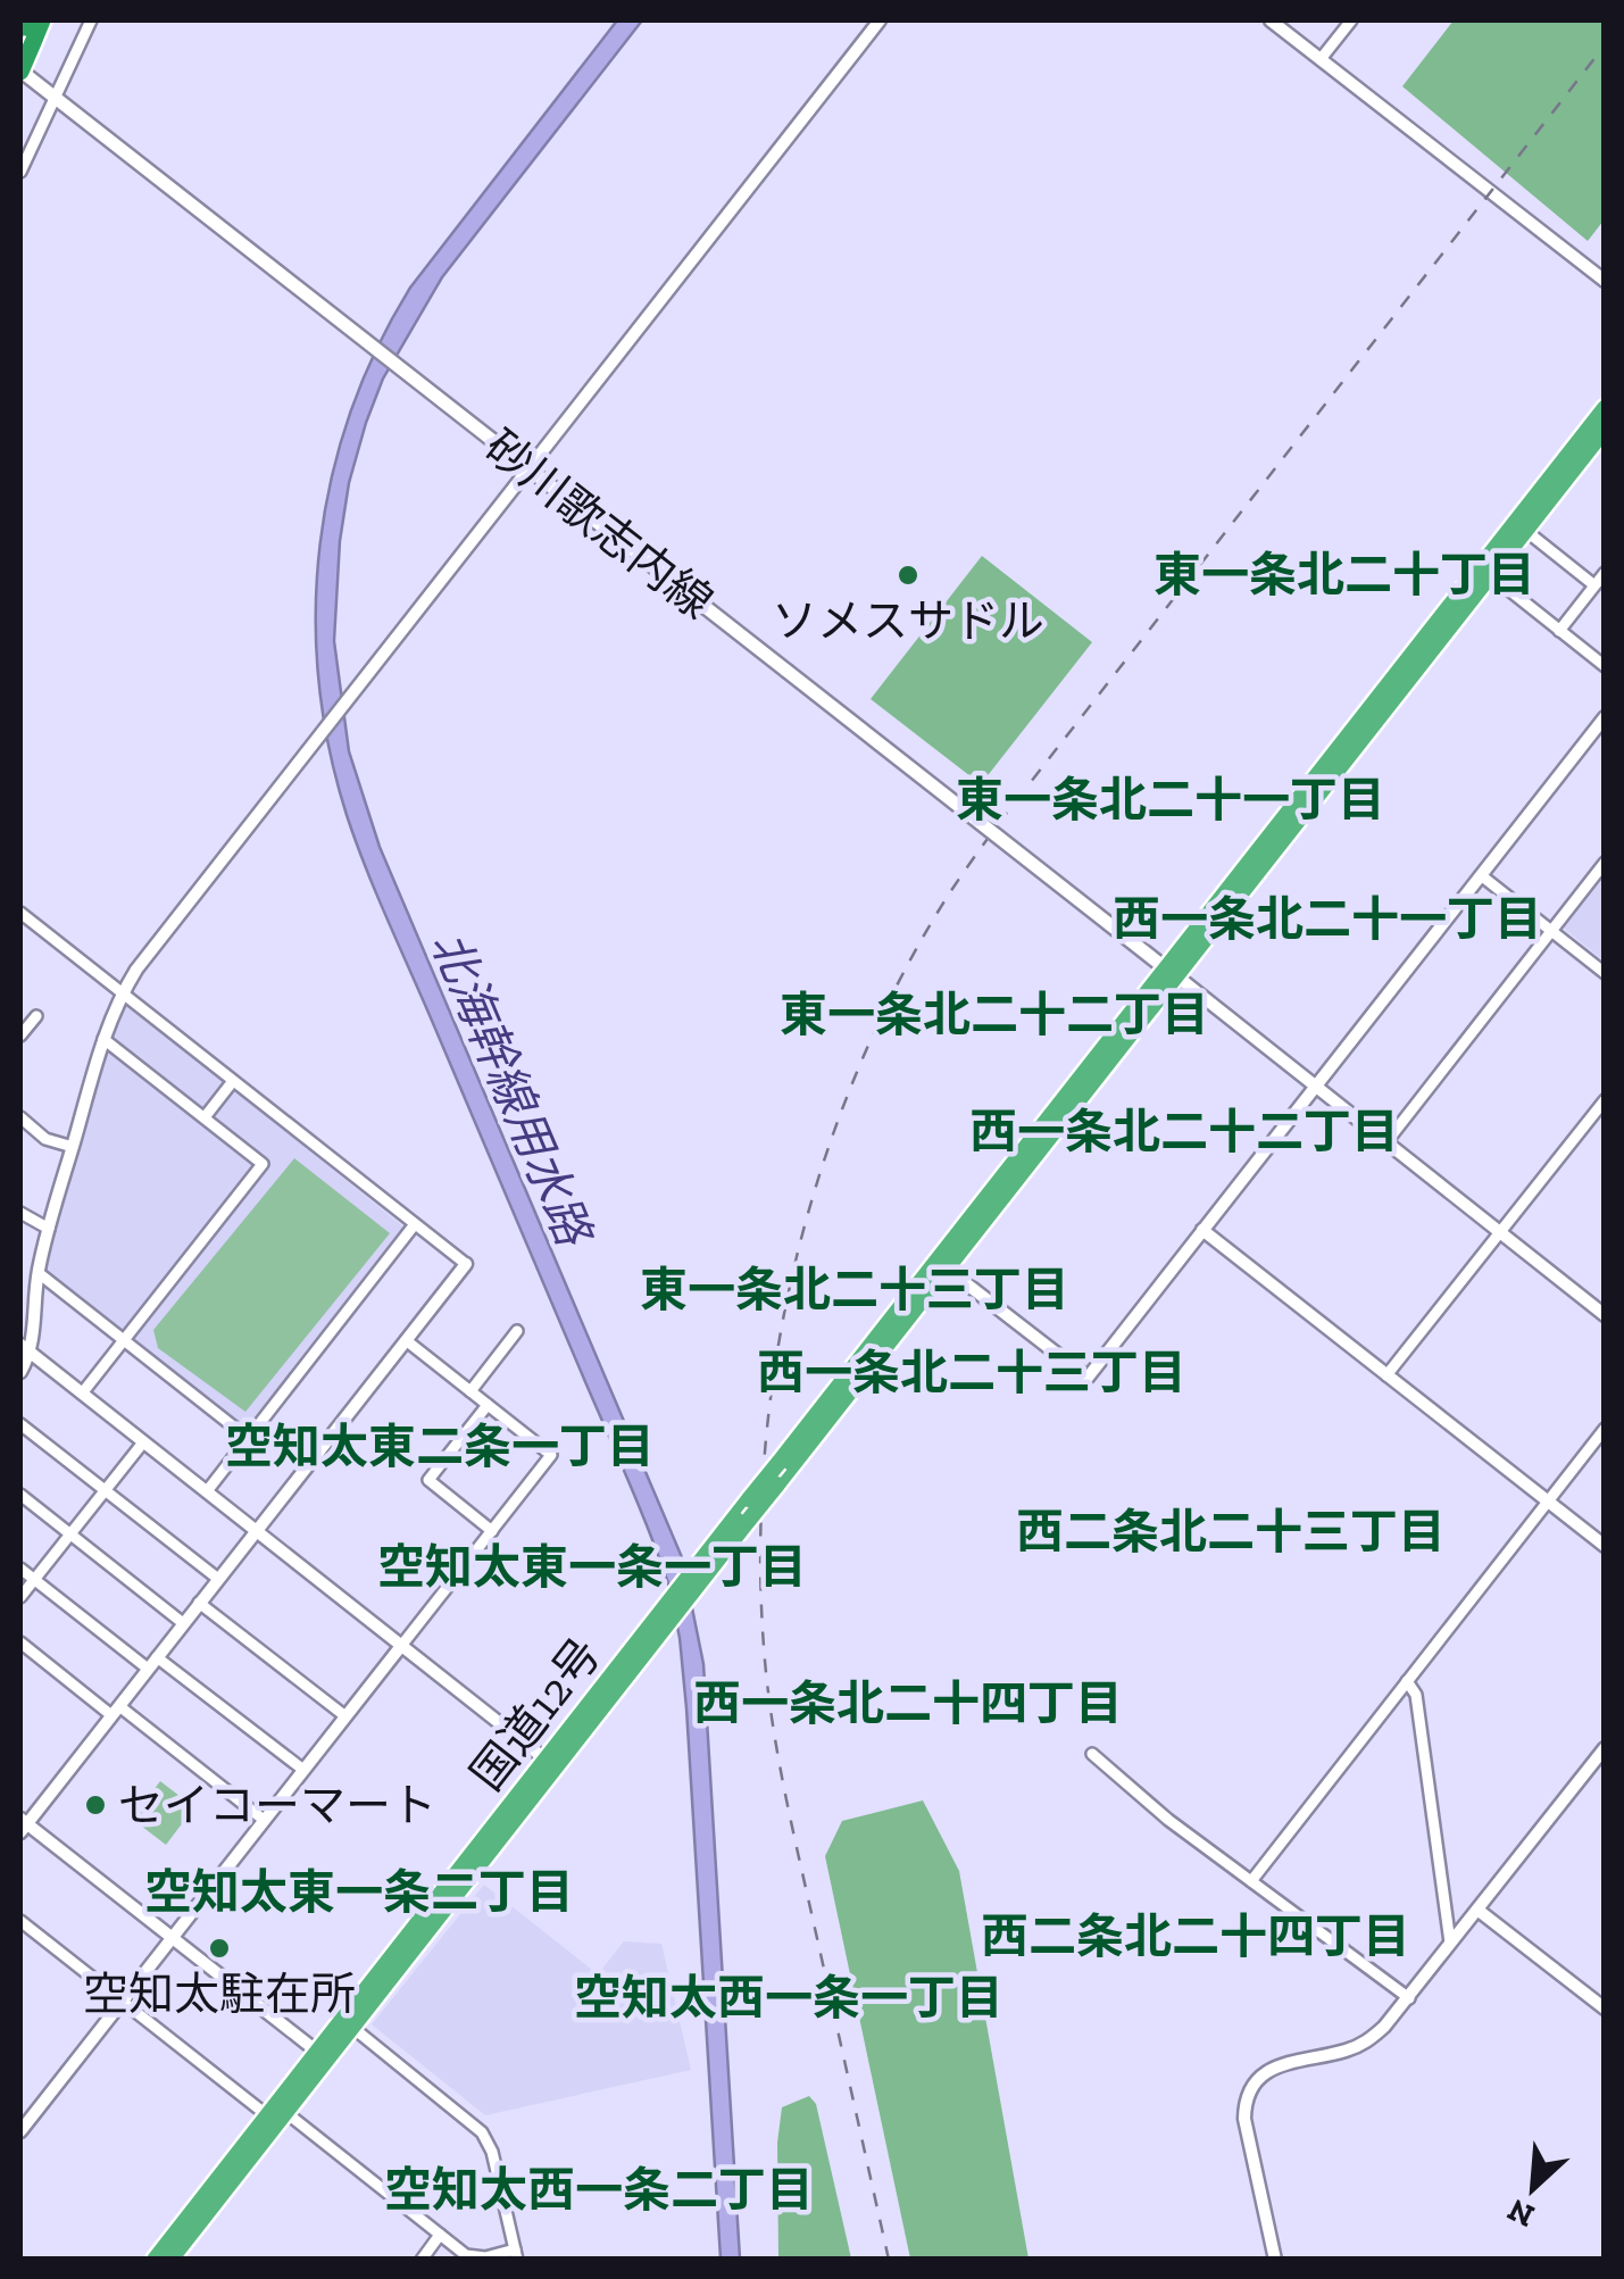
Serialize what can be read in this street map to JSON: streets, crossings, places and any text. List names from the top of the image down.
{
  "streets": {
    "highway": ["国道12号"],
    "main road": ["砂川歌志内線"]
  },
  "crossings": [
    ["砂川歌志内線", "国道12号"]
  ],
  "districts": [
    "東一条北二十丁目",
    "東一条北二十一丁目",
    "西一条北二十一丁目",
    "東一条北二十二丁目",
    "西一条北二十二丁目",
    "東一条北二十三丁目",
    "西一条北二十三丁目",
    "空知太東二条一丁目",
    "西二条北二十三丁目",
    "空知太東一条一丁目",
    "西一条北二十四丁目",
    "空知太東一条二丁目",
    "西二条北二十四丁目",
    "空知太西一条一丁目",
    "空知太西一条二丁目"
  ],
  "water": ["北海幹線用水路"],
  "places": ["ソメスサドル", "セイコーマート", "空知太駐在所"],
  "north": "bottom left"
}
